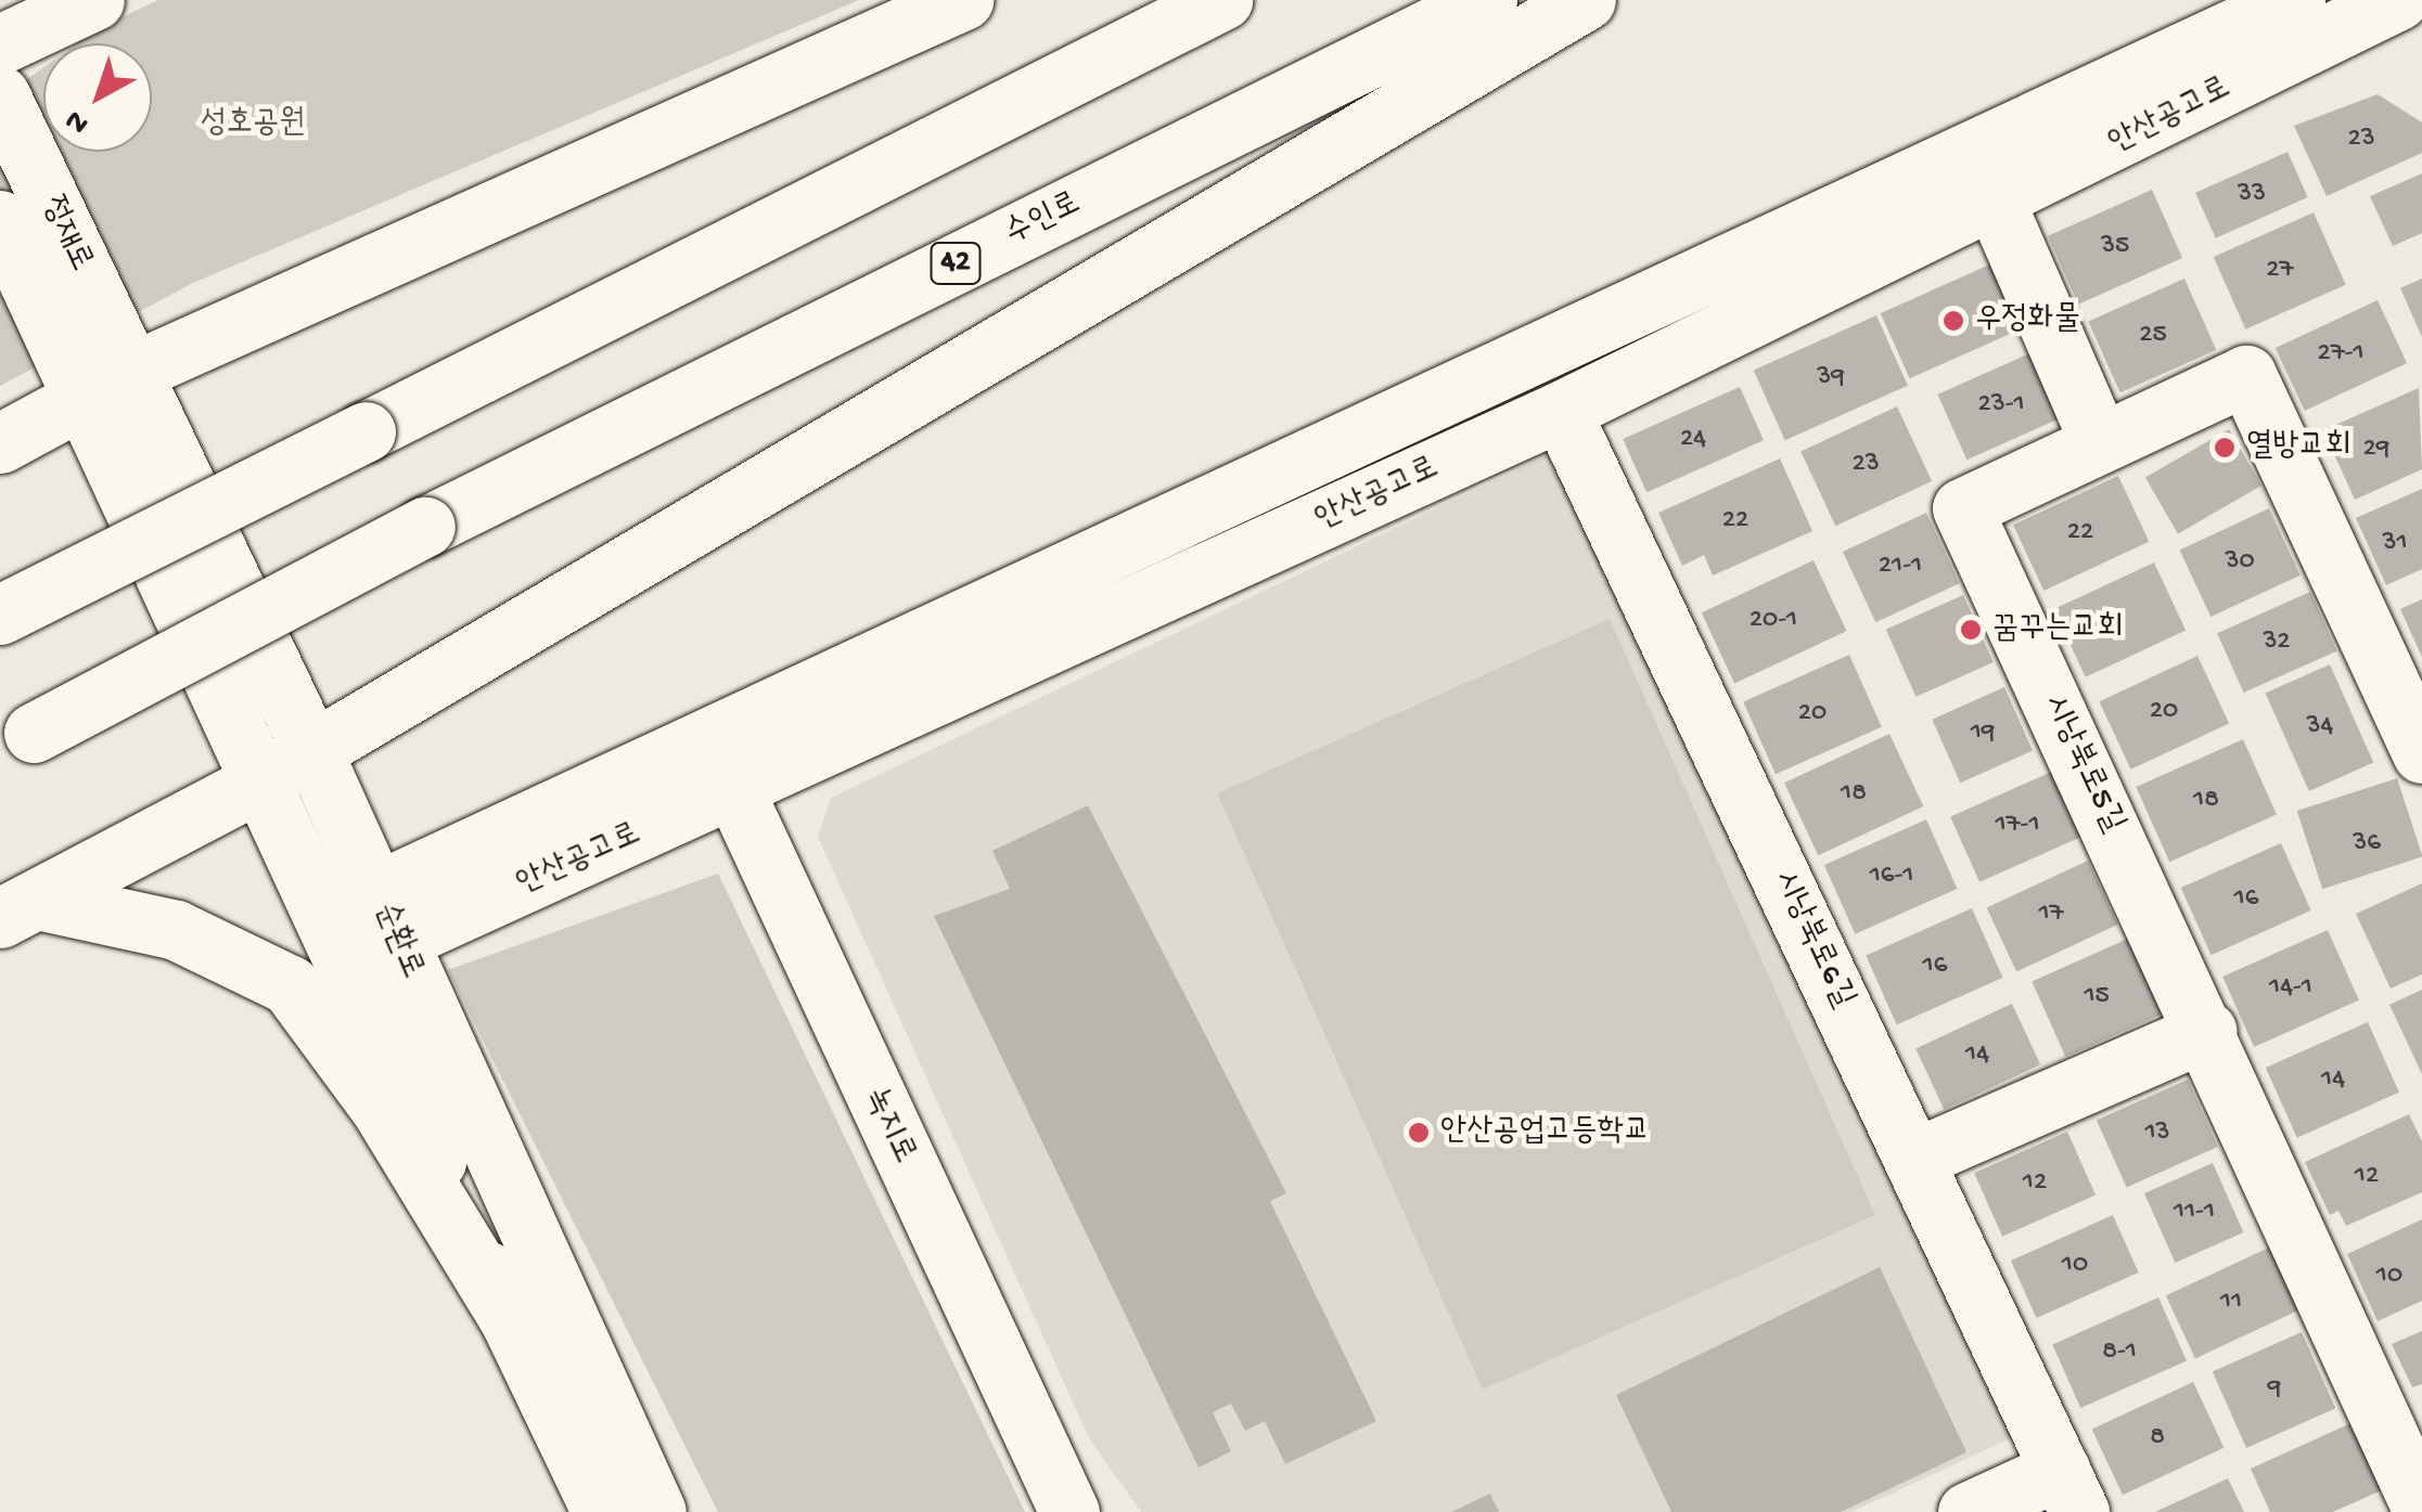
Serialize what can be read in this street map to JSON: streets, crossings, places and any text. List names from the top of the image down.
{
  "streets": {
    "street": [
      "안산공고로",
      "수인로",
      "정재로",
      "42",
      "시낭북로5길",
      "시낭북로6길",
      "순환로",
      "녹지로"
    ]
  },
  "crossings": [
    ["안산공고로", "시낭북로6길"],
    ["안산공고로", "순환로"],
    ["안산공고로", "녹지로"],
    ["정재로", "순환로"]
  ],
  "parks": ["성호공원"],
  "places": [
    "우정화물",
    "열방교회",
    "꿈꾸는교회",
    "안산공업고등학교"
  ],
  "house_numbers": [
    "23",
    "33",
    "35",
    "27",
    "25",
    "27-1",
    "39",
    "23-1",
    "24",
    "29",
    "23",
    "22",
    "22",
    "31",
    "30",
    "21-1",
    "20-1",
    "32",
    "20",
    "20",
    "34",
    "19",
    "18",
    "18",
    "17-1",
    "36",
    "16-1",
    "16",
    "17",
    "16",
    "14-1",
    "15",
    "14",
    "14",
    "13",
    "12",
    "12",
    "11-1",
    "10",
    "10",
    "11",
    "8-1",
    "9",
    "8"
  ],
  "north": "bottom left"
}
